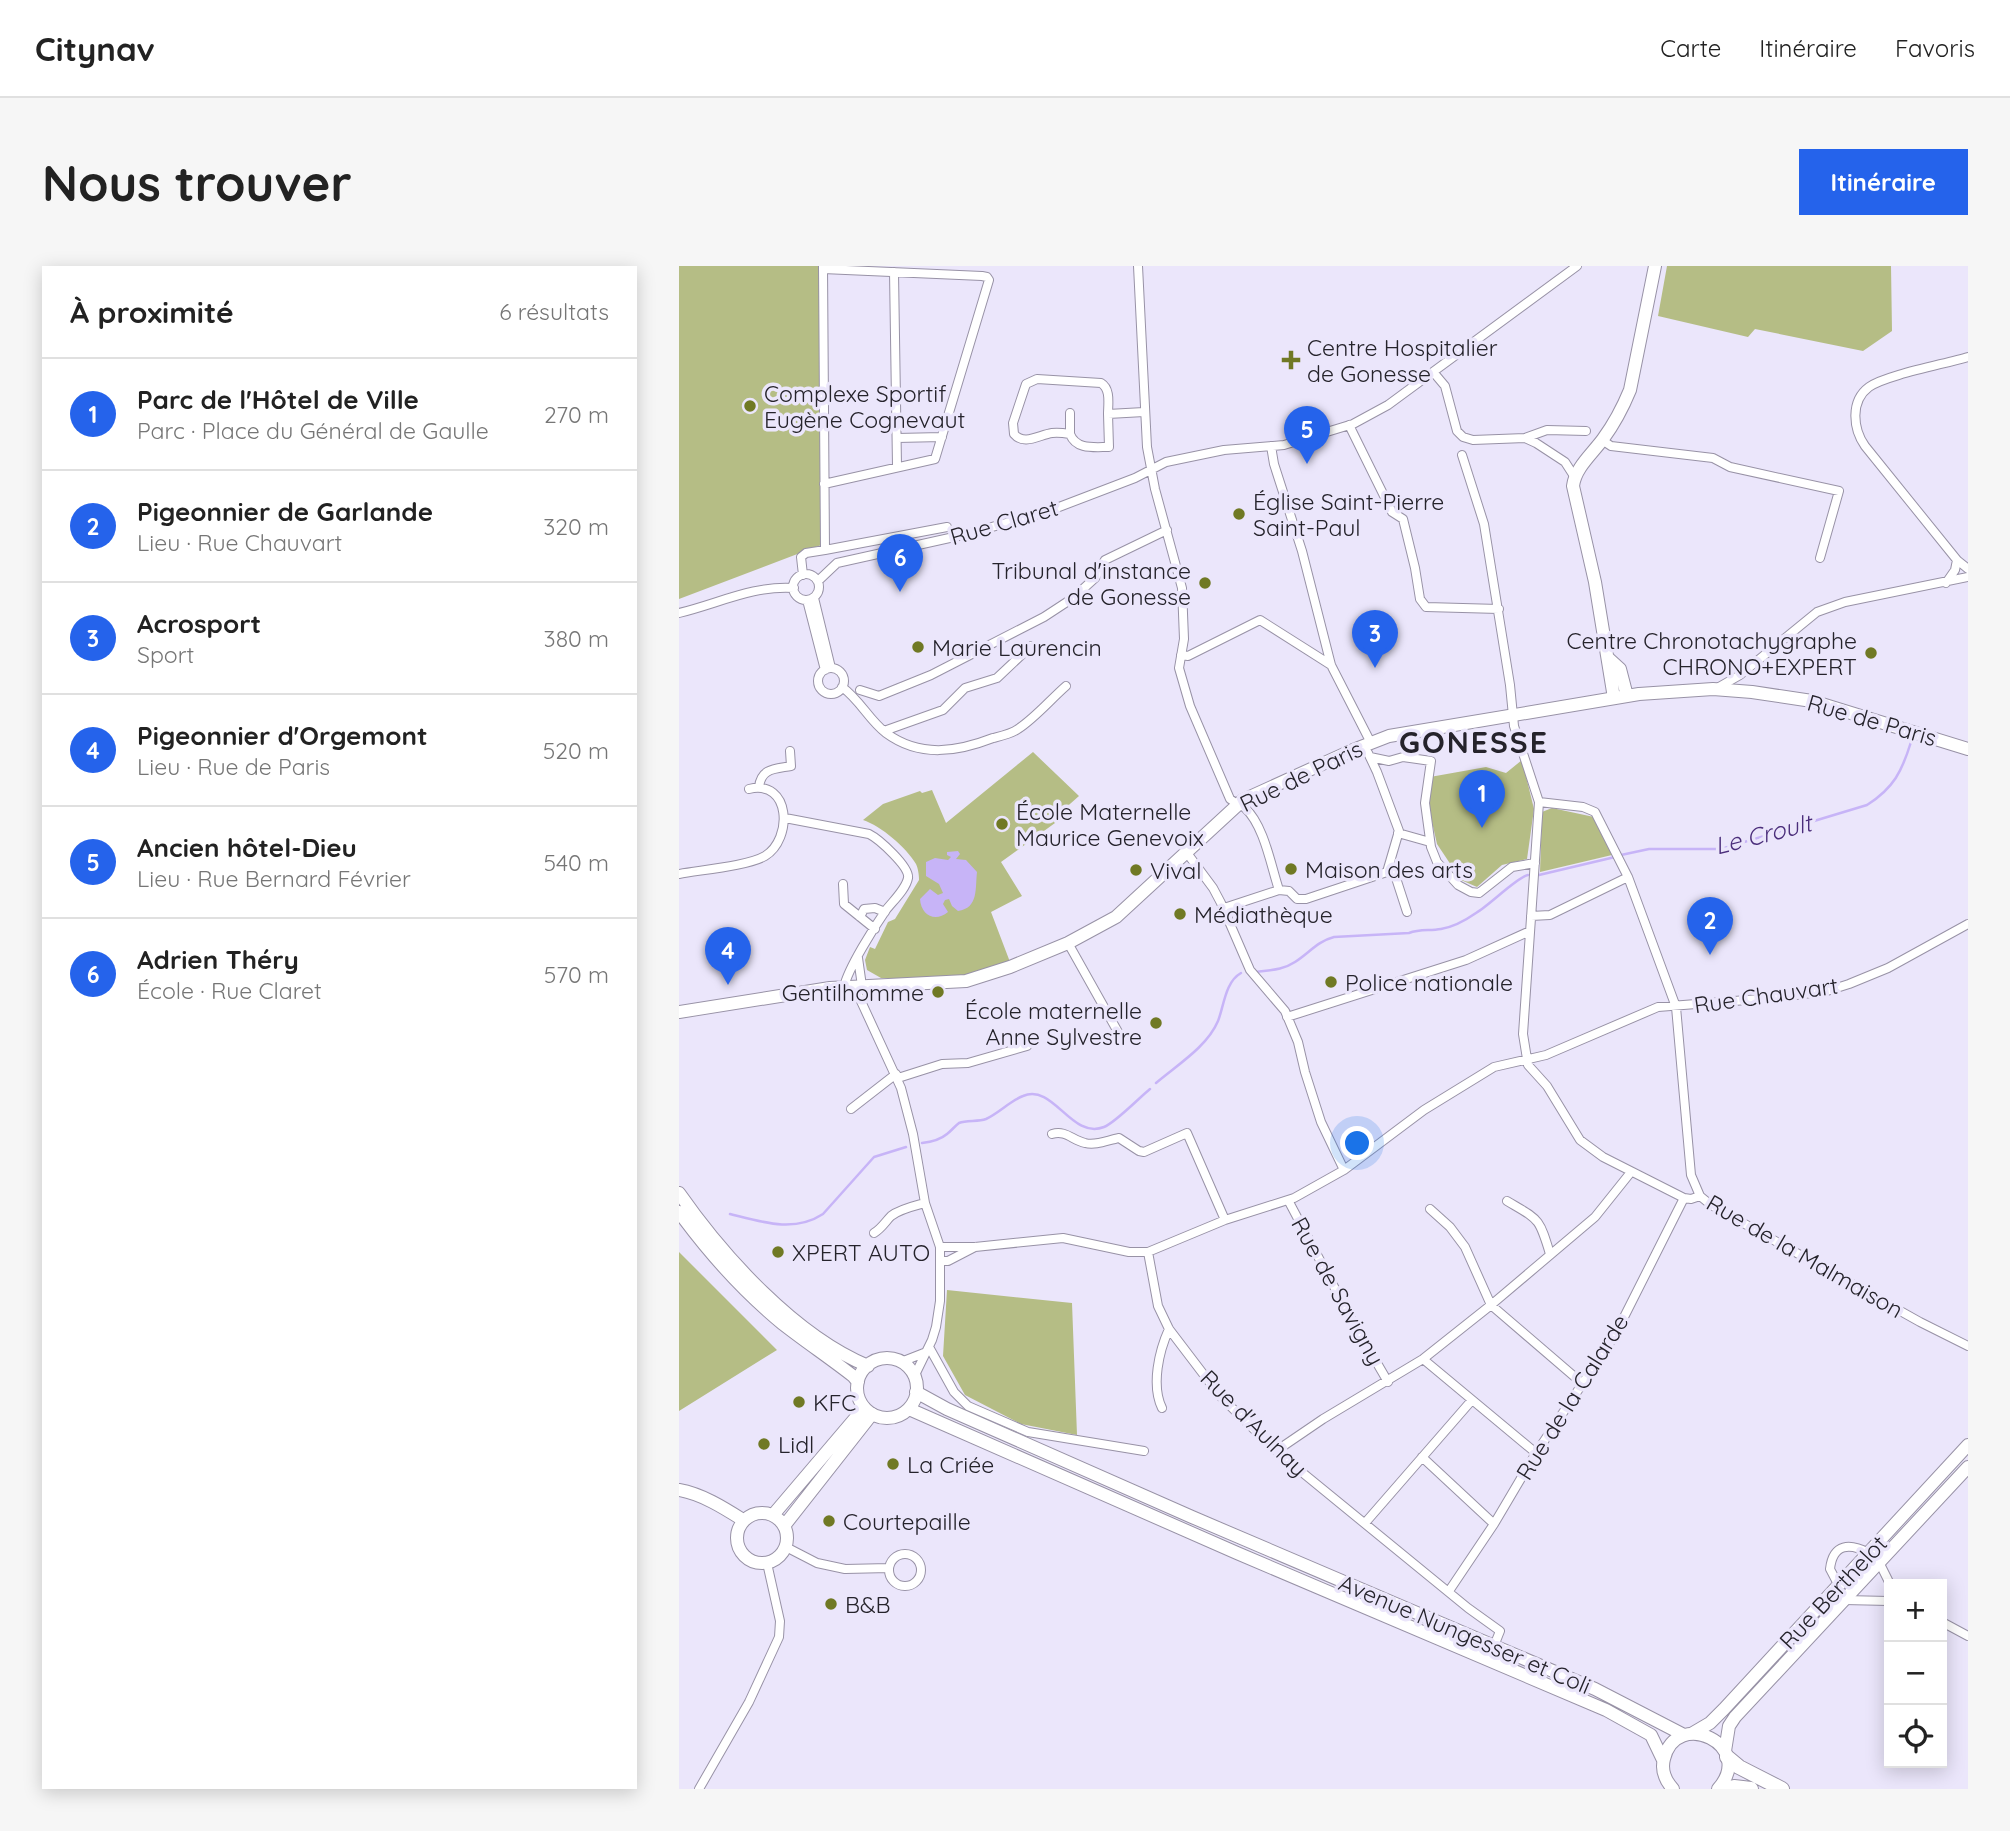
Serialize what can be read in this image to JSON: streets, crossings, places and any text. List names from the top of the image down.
{
  "streets": {
    "main road": ["Rue de Paris", "Rue Berthelot", "Avenue Nungesser et Coli"],
    "street": [
      "Rue Claret",
      "Rue Chauvart",
      "Rue de la Malmaison",
      "Rue de Savigny",
      "Rue de la Calarde",
      "Rue d'Aulnay"
    ]
  },
  "crossings": [
    ["Rue Chauvart", "Rue de la Malmaison"],
    ["Rue Chauvart", "Rue de Savigny"],
    ["Rue Chauvart", "Rue d'Aulnay"],
    ["Rue de la Calarde", "Rue d'Aulnay"],
    ["Rue d'Aulnay", "Avenue Nungesser et Coli"],
    ["Rue Berthelot", "Avenue Nungesser et Coli"]
  ],
  "districts": ["GONESSE"],
  "water": ["Le Croult"],
  "places": {
    "health": ["Centre Hospitalier de Gonesse"],
    "other": [
      "Complexe Sportif Eugène Cognevaut",
      "Église Saint-Pierre Saint-Paul",
      "Tribunal d'instance de Gonesse",
      "Marie Laurencin",
      "Centre Chronotachygraphe CHRONO+EXPERT",
      "École Maternelle Maurice Genevoix",
      "Maison des arts",
      "Vival",
      "Médiathèque",
      "Police nationale",
      "Gentilhomme",
      "École maternelle Anne Sylvestre",
      "XPERT AUTO",
      "KFC",
      "Lidl",
      "La Criée",
      "Courtepaille",
      "B&B"
    ]
  },
  "page": {
    "header": "Citynav",
    "nav": ["Carte", "Itinéraire", "Favoris"],
    "buttons": "Itinéraire",
    "title": "Nous trouver",
    "heading": ["À proximité", "6 résultats"],
    "list": [
      {
        "mark": "1",
        "name": "Parc de l'Hôtel de Ville",
        "note": "Parc · Place du Général de Gaulle",
        "value": "270 m"
      },
      {
        "mark": "2",
        "name": "Pigeonnier de Garlande",
        "note": "Lieu · Rue Chauvart",
        "value": "320 m"
      },
      {
        "mark": "3",
        "name": "Acrosport",
        "note": "Sport",
        "value": "380 m"
      },
      {
        "mark": "4",
        "name": "Pigeonnier d'Orgemont",
        "note": "Lieu · Rue de Paris",
        "value": "520 m"
      },
      {
        "mark": "5",
        "name": "Ancien hôtel-Dieu",
        "note": "Lieu · Rue Bernard Février",
        "value": "540 m"
      },
      {
        "mark": "6",
        "name": "Adrien Théry",
        "note": "École · Rue Claret",
        "value": "570 m"
      }
    ],
    "pins": [
      "5",
      "6",
      "3",
      "1",
      "2",
      "4"
    ],
    "map_buttons": ["+", "−"]
  }
}
